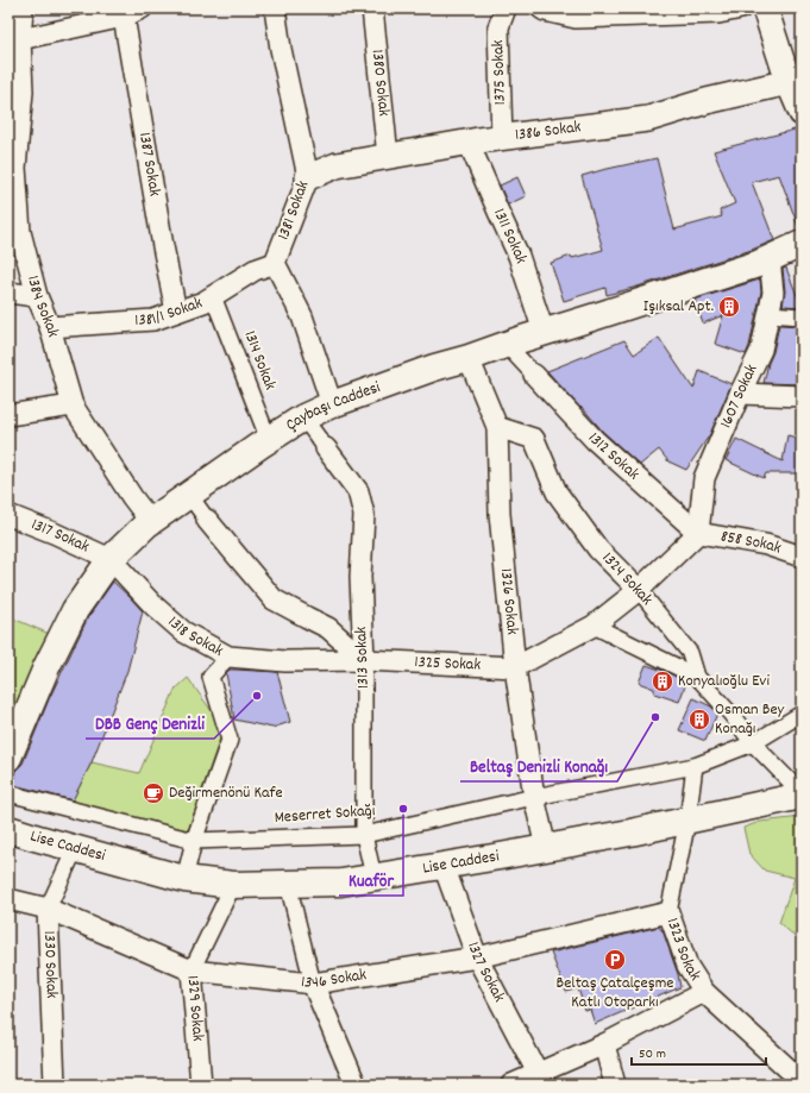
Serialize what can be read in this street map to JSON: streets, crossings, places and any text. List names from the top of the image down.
{
  "streets": {
    "main road": ["Çaybaşı Caddesi", "Lise Caddesi"],
    "street": [
      "1375 Sokak",
      "1380 Sokak",
      "1386 Sokak",
      "1387 Sokak",
      "1381 Sokak",
      "1311 Sokak",
      "1384 Sokak",
      "1381/1 Sokak",
      "1314 Sokak",
      "1607 Sokak",
      "1312 Sokak",
      "1317 Sokak",
      "858 Sokak",
      "1324 Sokak",
      "1326 Sokak",
      "1318 Sokak",
      "1313 Sokak",
      "1325 Sokak",
      "Meserret Sokağı",
      "1323 Sokak",
      "1330 Sokak",
      "1327 Sokak",
      "1346 Sokak",
      "1329 Sokak"
    ]
  },
  "crossings": [
    ["1375 Sokak", "1386 Sokak"],
    ["1380 Sokak", "1386 Sokak"],
    ["1386 Sokak", "1381 Sokak"],
    ["1386 Sokak", "1311 Sokak"],
    ["1387 Sokak", "1381/1 Sokak"],
    ["1381 Sokak", "1381/1 Sokak"],
    ["1381 Sokak", "Çaybaşı Caddesi"],
    ["1311 Sokak", "Çaybaşı Caddesi"],
    ["1384 Sokak", "1381/1 Sokak"],
    ["1384 Sokak", "Çaybaşı Caddesi"],
    ["1381/1 Sokak", "1314 Sokak"],
    ["1314 Sokak", "Çaybaşı Caddesi"],
    ["1607 Sokak", "Çaybaşı Caddesi"],
    ["1607 Sokak", "1312 Sokak"],
    ["1607 Sokak", "858 Sokak"],
    ["Çaybaşı Caddesi", "1317 Sokak"],
    ["Çaybaşı Caddesi", "1326 Sokak"],
    ["Çaybaşı Caddesi", "1318 Sokak"],
    ["1312 Sokak", "858 Sokak"],
    ["1317 Sokak", "1318 Sokak"],
    ["1324 Sokak", "1326 Sokak"],
    ["1324 Sokak", "Meserret Sokağı"],
    ["1324 Sokak", "Lise Caddesi"],
    ["1326 Sokak", "1325 Sokak"],
    ["1326 Sokak", "Meserret Sokağı"],
    ["1326 Sokak", "Lise Caddesi"],
    ["1318 Sokak", "1313 Sokak"],
    ["1318 Sokak", "1325 Sokak"],
    ["1313 Sokak", "1325 Sokak"],
    ["1313 Sokak", "Meserret Sokağı"],
    ["1313 Sokak", "Lise Caddesi"],
    ["Meserret Sokağı", "1323 Sokak"],
    ["Lise Caddesi", "1323 Sokak"],
    ["Lise Caddesi", "1330 Sokak"],
    ["Lise Caddesi", "1327 Sokak"],
    ["Lise Caddesi", "1329 Sokak"],
    ["1323 Sokak", "1346 Sokak"],
    ["1330 Sokak", "1346 Sokak"],
    ["1327 Sokak", "1346 Sokak"],
    ["1346 Sokak", "1329 Sokak"]
  ],
  "places": {
    "building": ["Işıksal Apt.", "Konyalıoğlu Evi", "Osman Bey Konağı"],
    "other": ["DBB Genç Denizli", "Beltaş Denizli Konağı", "Kuaför"],
    "cafe": ["Değirmenönü Kafe"],
    "parking": ["Beltaş Çatalçeşme Katlı Otoparkı"]
  },
  "scale_bar": "50 m"
}
